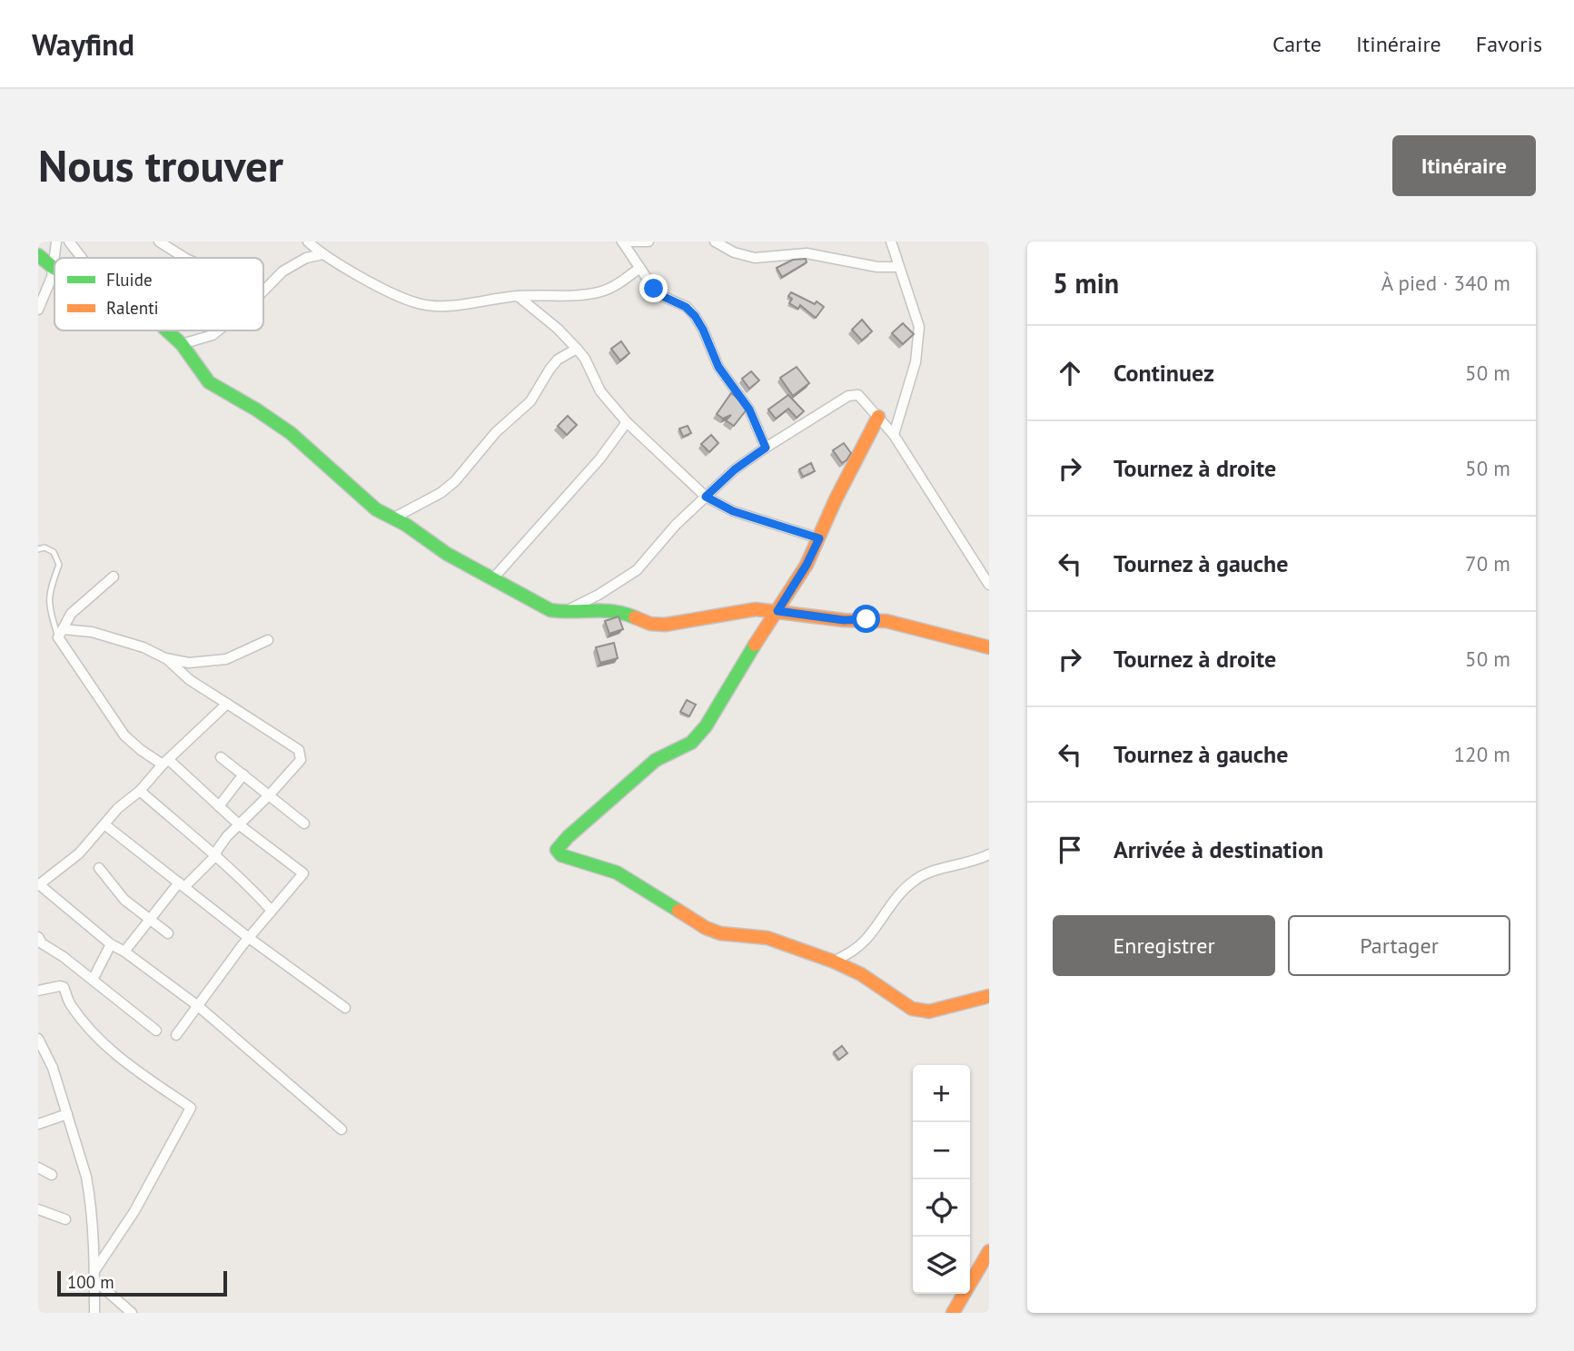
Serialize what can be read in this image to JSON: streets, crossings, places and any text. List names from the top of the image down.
{
  "legend": ["Fluide", "Ralenti"],
  "scale_bar": "100 m",
  "page": {
    "header": "Wayfind",
    "nav": ["Carte", "Itinéraire", "Favoris"],
    "buttons": [
      "Itinéraire",
      ["Enregistrer", "Partager"]
    ],
    "title": "Nous trouver",
    "heading": ["5 min", "À pied · 340 m"],
    "list": [
      ["Continuez", "50 m"],
      ["Tournez à droite", "50 m"],
      ["Tournez à gauche", "70 m"],
      ["Tournez à droite", "50 m"],
      ["Tournez à gauche", "120 m"],
      "Arrivée à destination"
    ],
    "map_buttons": ["+", "−"],
    "scale": "100 m"
  }
}
